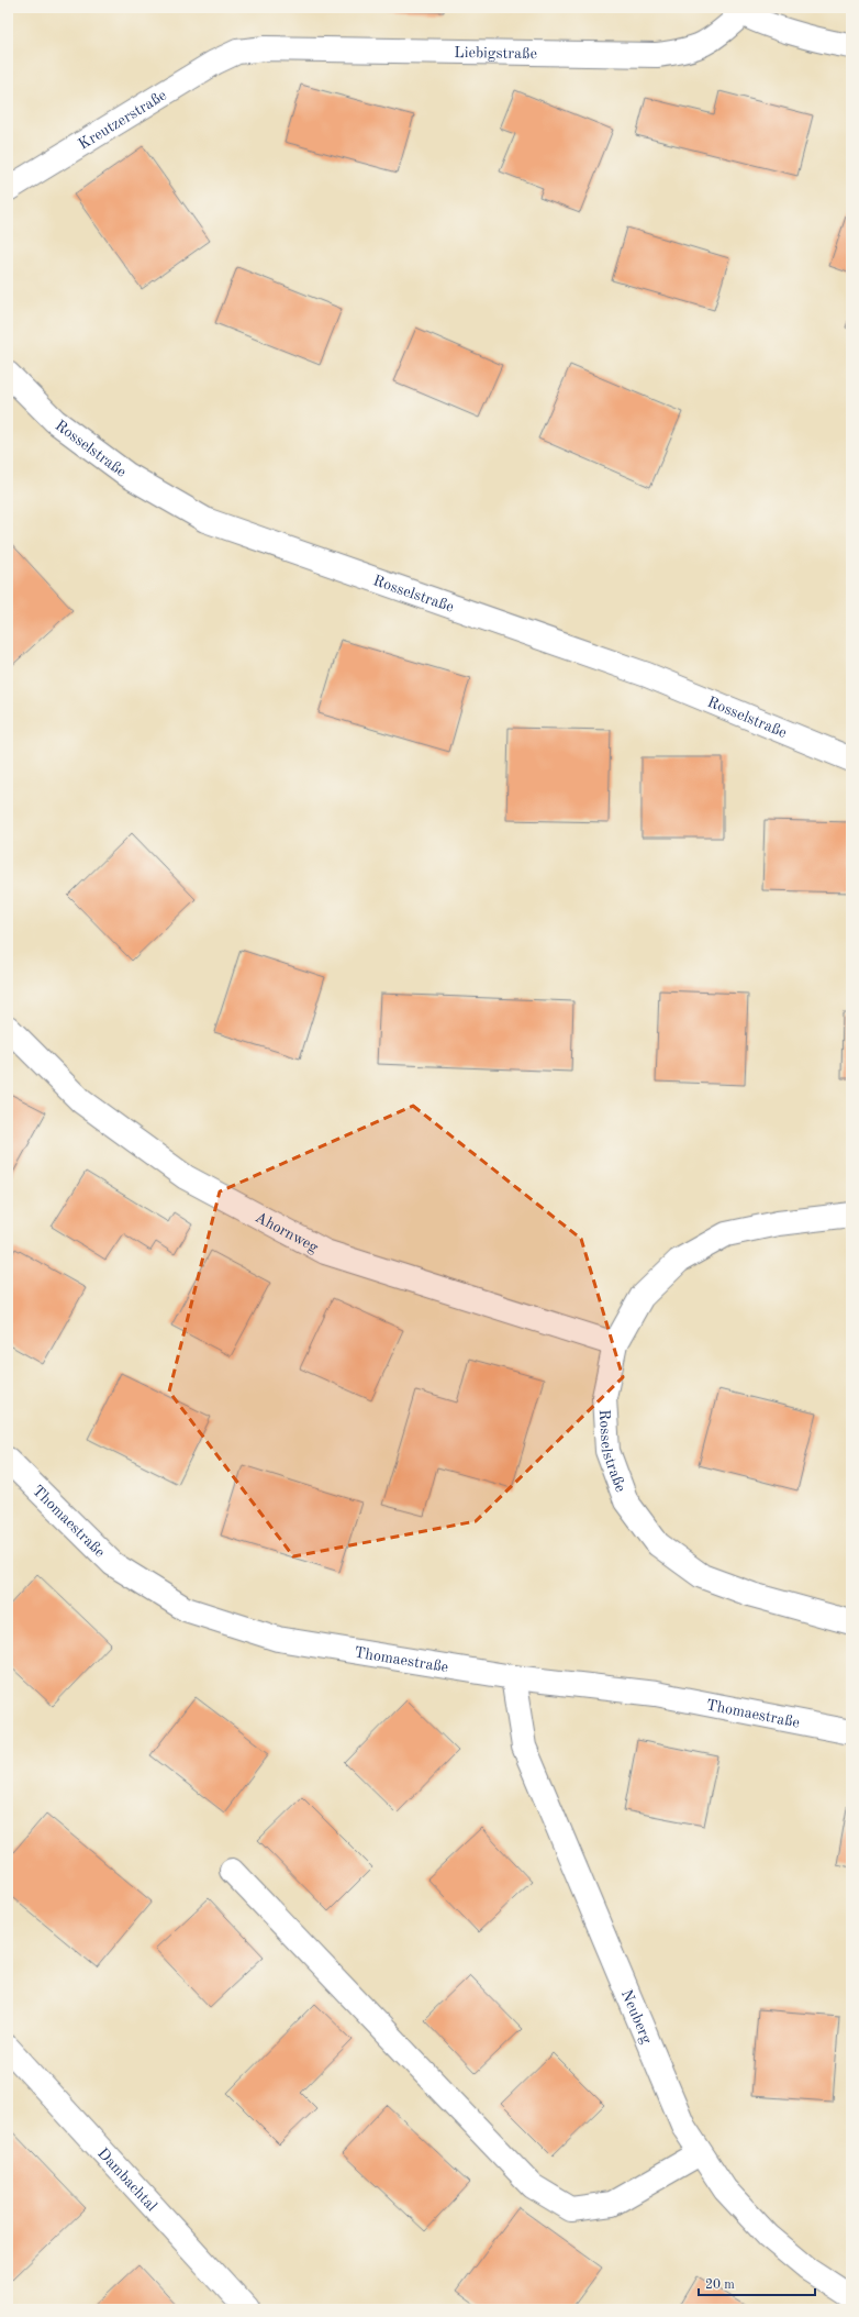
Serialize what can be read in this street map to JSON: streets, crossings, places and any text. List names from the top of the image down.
{
  "streets": {
    "street": [
      "Liebigstraße",
      "Kreutzerstraße",
      "Rosselstraße",
      "Ahornweg",
      "Thomaestraße",
      "Neuberg",
      "Dambachtal"
    ]
  },
  "crossings": [
    ["Liebigstraße", "Kreutzerstraße"],
    ["Rosselstraße", "Ahornweg"],
    ["Thomaestraße", "Neuberg"]
  ],
  "scale_bar": "20 m"
}
